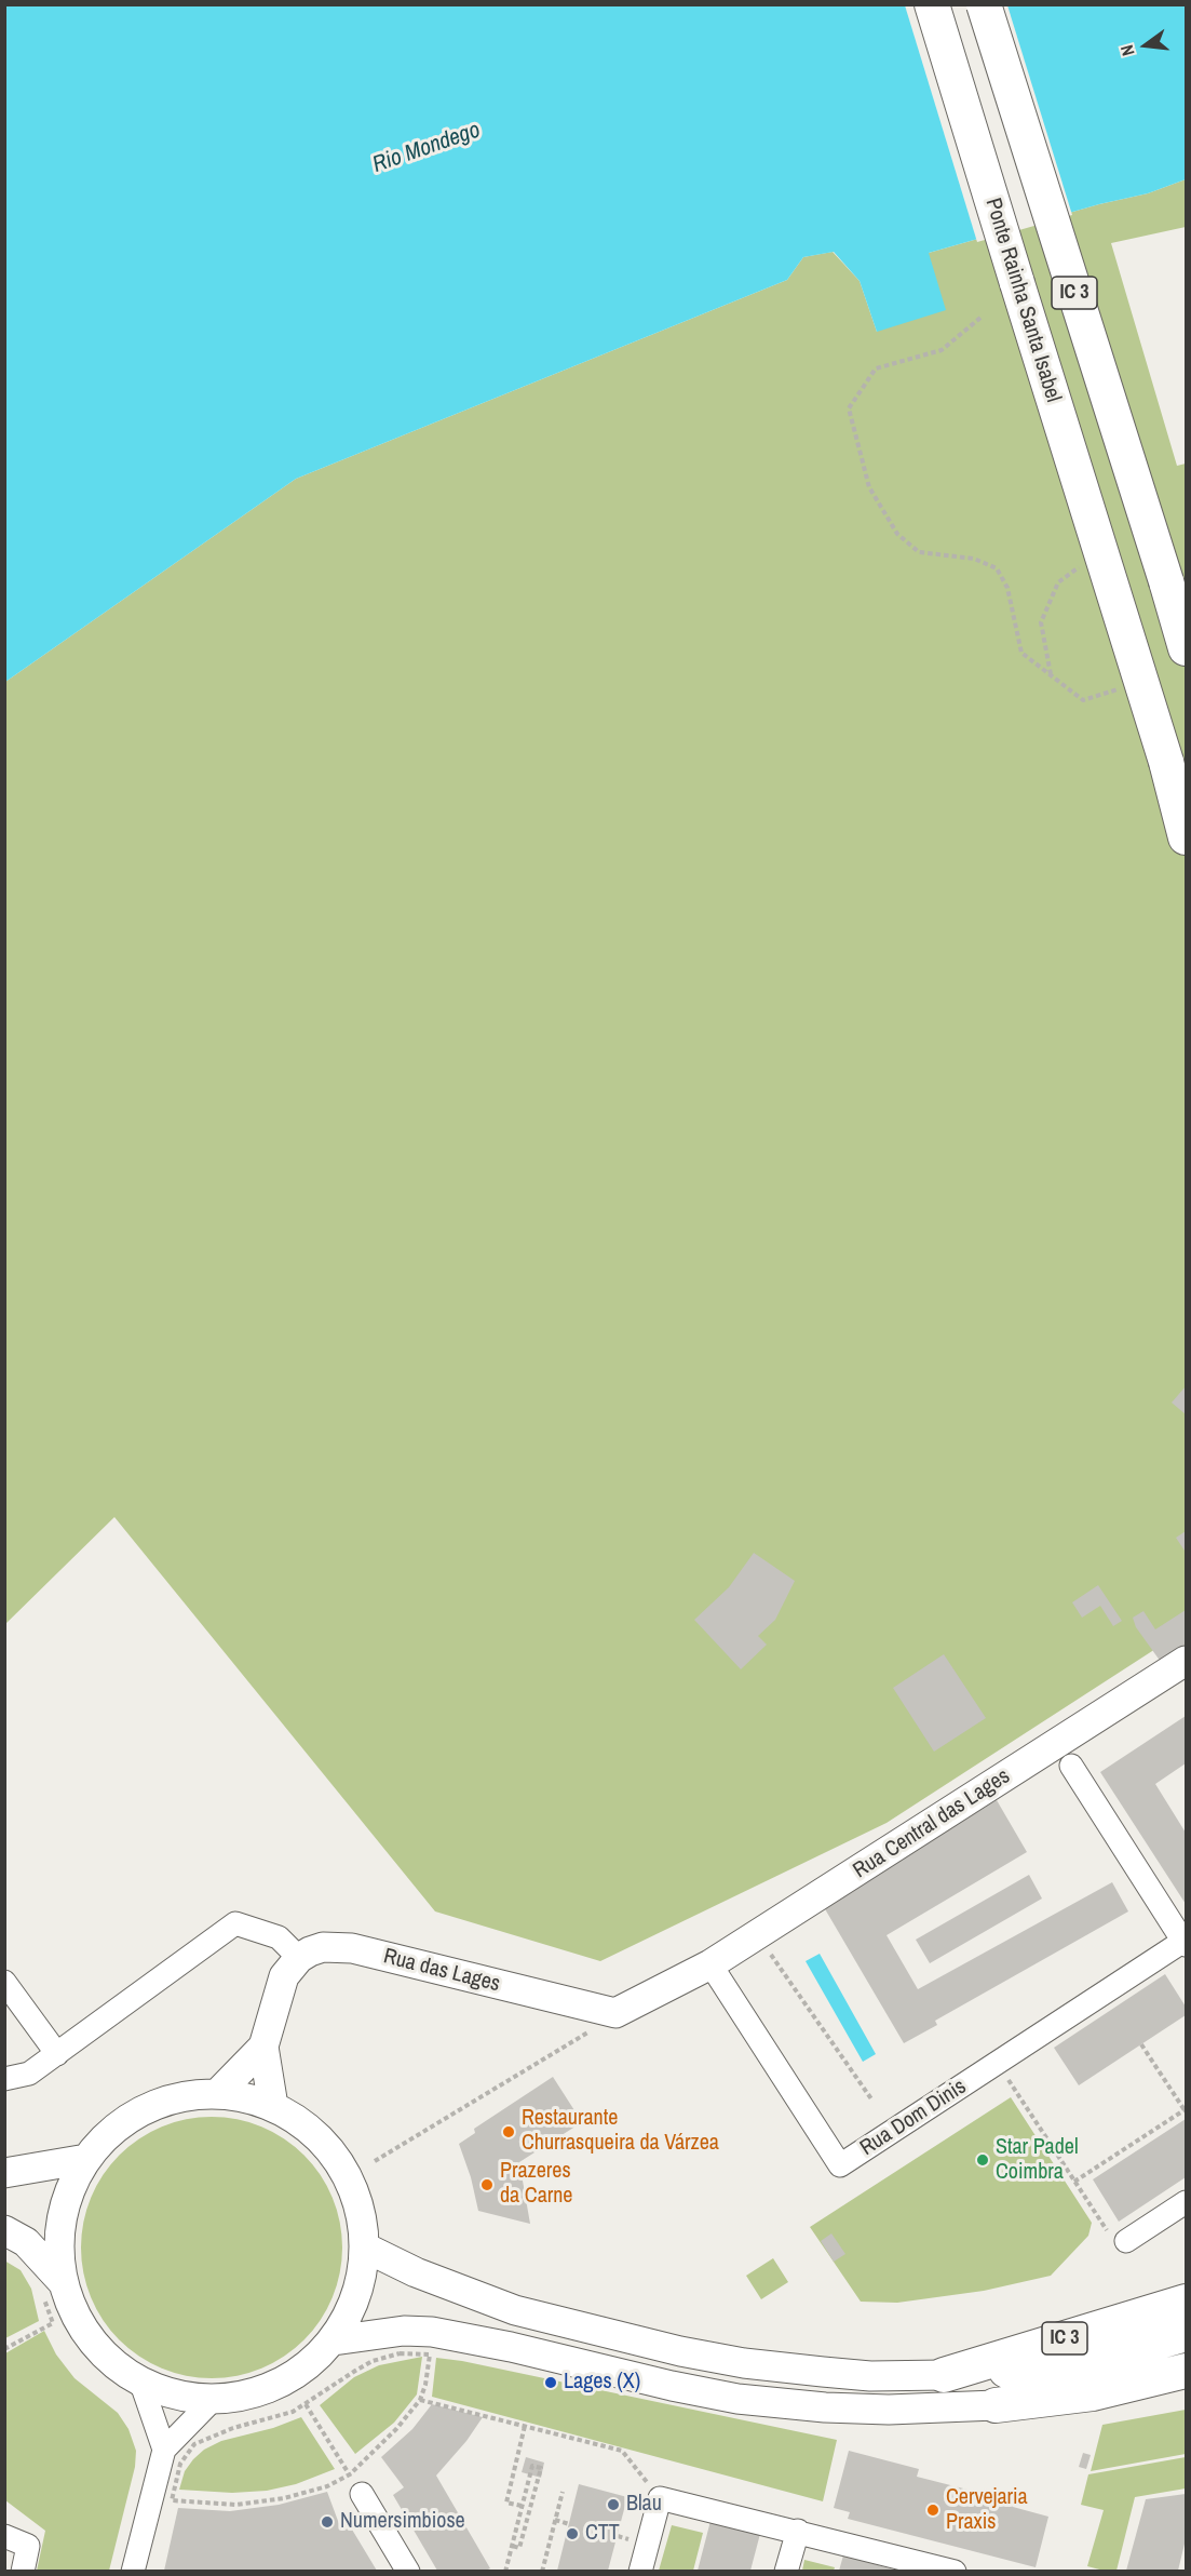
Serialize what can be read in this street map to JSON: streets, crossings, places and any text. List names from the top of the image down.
{
  "streets": {
    "highway": ["IC 3", "Ponte Rainha Santa Isabel"],
    "main road": ["Rua Central das Lages", "Rua das Lages"],
    "street": ["Rua Dom Dinis"]
  },
  "crossings": [
    ["IC 3", "Ponte Rainha Santa Isabel"],
    ["Rua Central das Lages", "Rua das Lages"],
    ["Rua Central das Lages", "Rua Dom Dinis"]
  ],
  "water": ["Rio Mondego"],
  "places": [
    "Restaurante Churrasqueira da Várzea",
    "Star Padel Coimbra",
    "Prazeres da Carne",
    "Lages (X)",
    "Blau",
    "Cervejaria Praxis",
    "Numersimbiose",
    "CTT"
  ],
  "north": "left"
}
